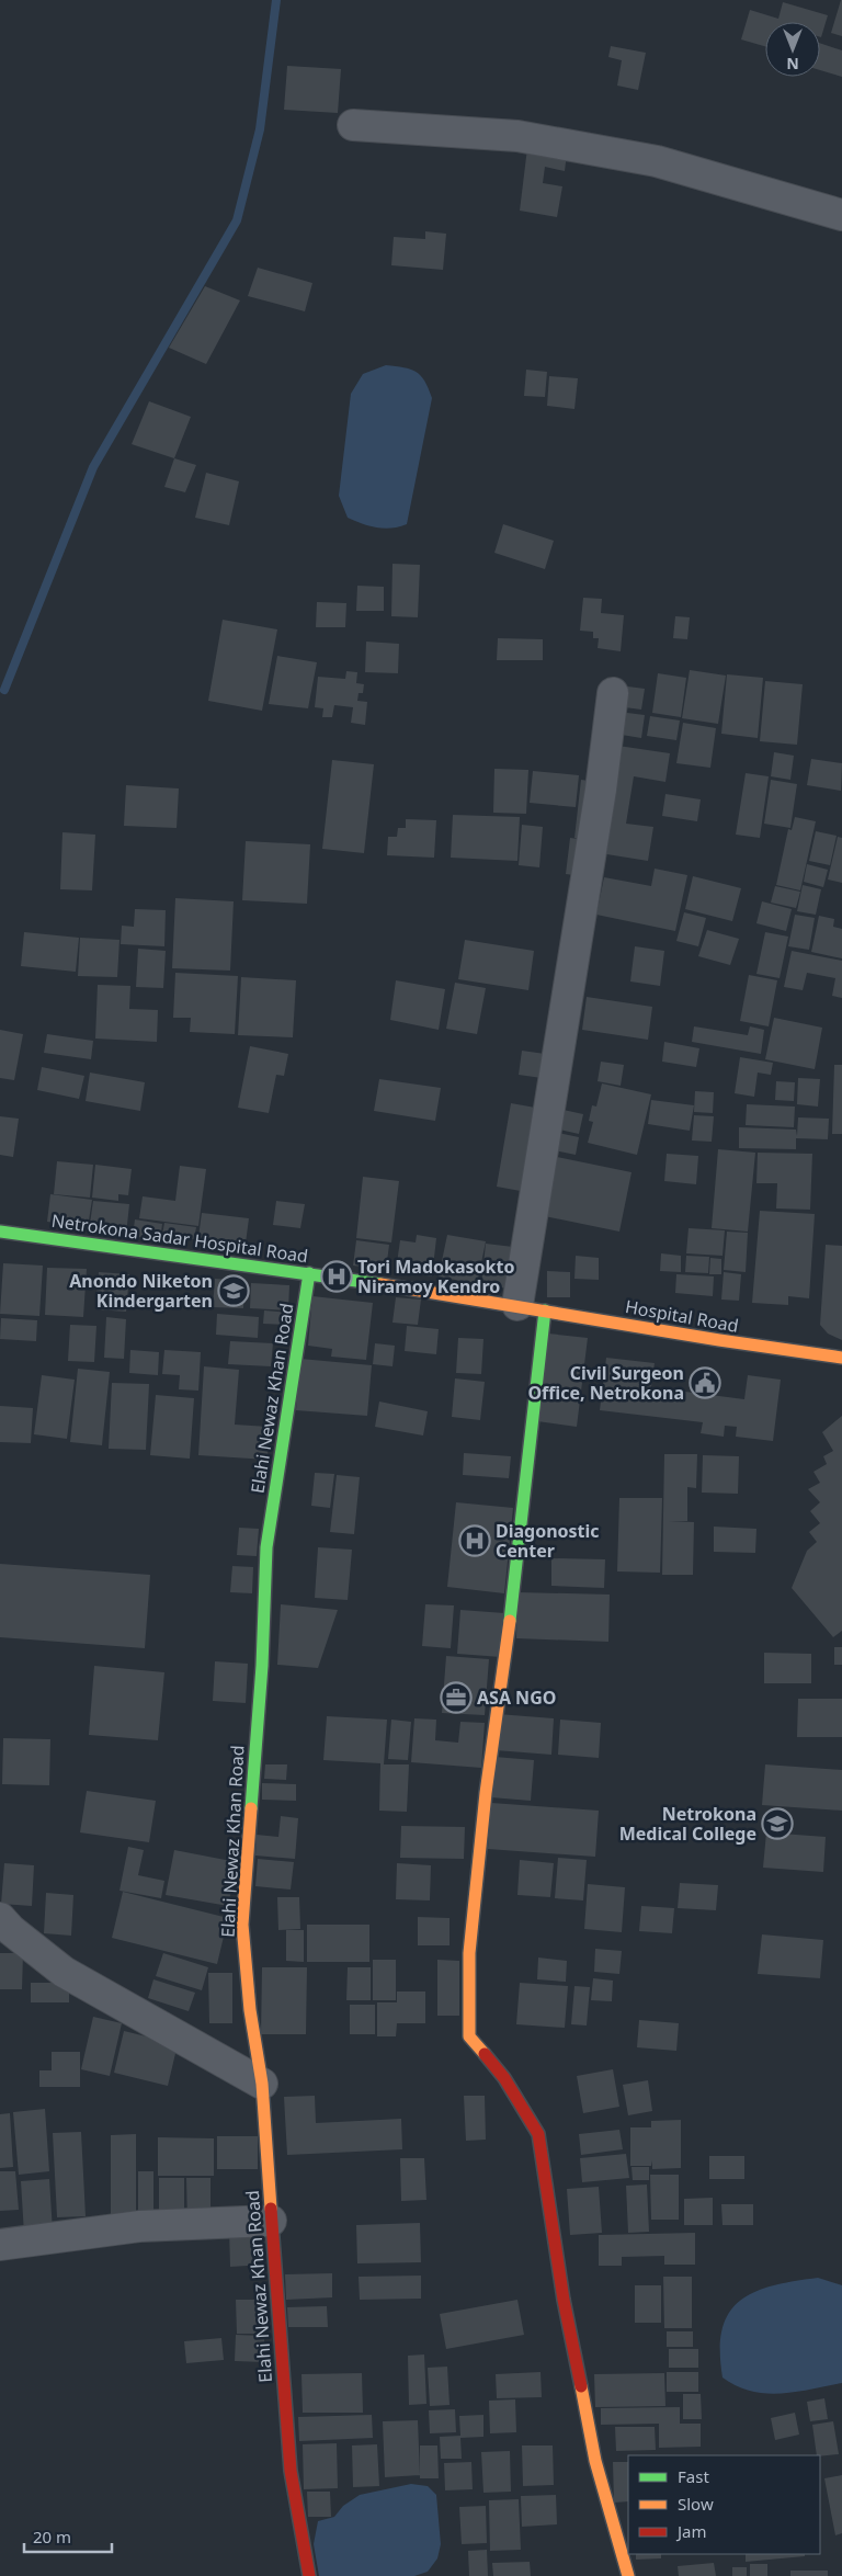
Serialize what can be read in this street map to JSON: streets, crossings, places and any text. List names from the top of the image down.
{
  "streets": {
    "street": ["Netrokona Sadar Hospital Road", "Hospital Road", "Elahi Newaz Khan Road"]
  },
  "crossings": [
    ["Netrokona Sadar Hospital Road", "Hospital Road"],
    ["Netrokona Sadar Hospital Road", "Elahi Newaz Khan Road"]
  ],
  "places": {
    "hospital": ["Tori Madokasokto Niramoy Kendro", "Diagonostic Center"],
    "school or university": ["Anondo Niketon Kindergarten", "Netrokona Medical College"],
    "public building": ["Civil Surgeon Office, Netrokona"],
    "office": ["ASA NGO"]
  },
  "legend": ["Fast", "Slow", "Jam"],
  "scale_bar": "20 m",
  "north": "bottom"
}
